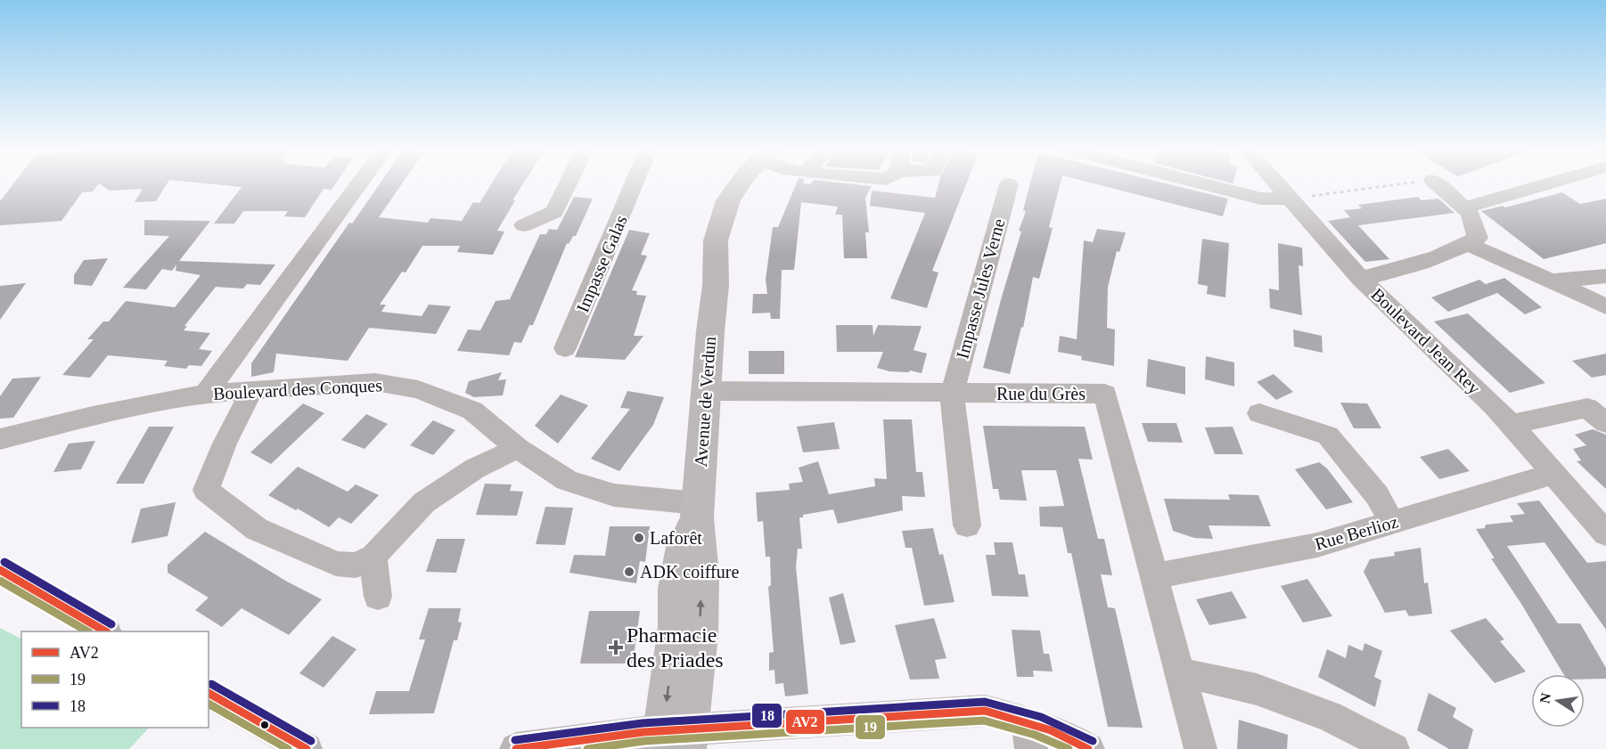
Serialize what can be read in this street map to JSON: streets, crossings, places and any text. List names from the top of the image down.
{
  "streets": {
    "main road": ["Avenue de Verdun"],
    "street": [
      "Impasse Galas",
      "Impasse Jules Verne",
      "Boulevard Jean Rey",
      "Boulevard des Conques",
      "Rue du Grès",
      "Rue Berlioz"
    ]
  },
  "crossings": [
    ["Impasse Jules Verne", "Rue du Grès"],
    ["Boulevard Jean Rey", "Rue Berlioz"],
    ["Boulevard des Conques", "Avenue de Verdun"],
    ["Rue du Grès", "Avenue de Verdun"],
    ["Rue du Grès", "Rue Berlioz"]
  ],
  "places": {
    "other": ["Laforêt", "ADK coiffure"],
    "health": ["Pharmacie des Priades"]
  },
  "lines": ["transit line 18", "transit line AV2", "transit line 19"],
  "legend": ["AV2", "19", "18"],
  "north": "left"
}
